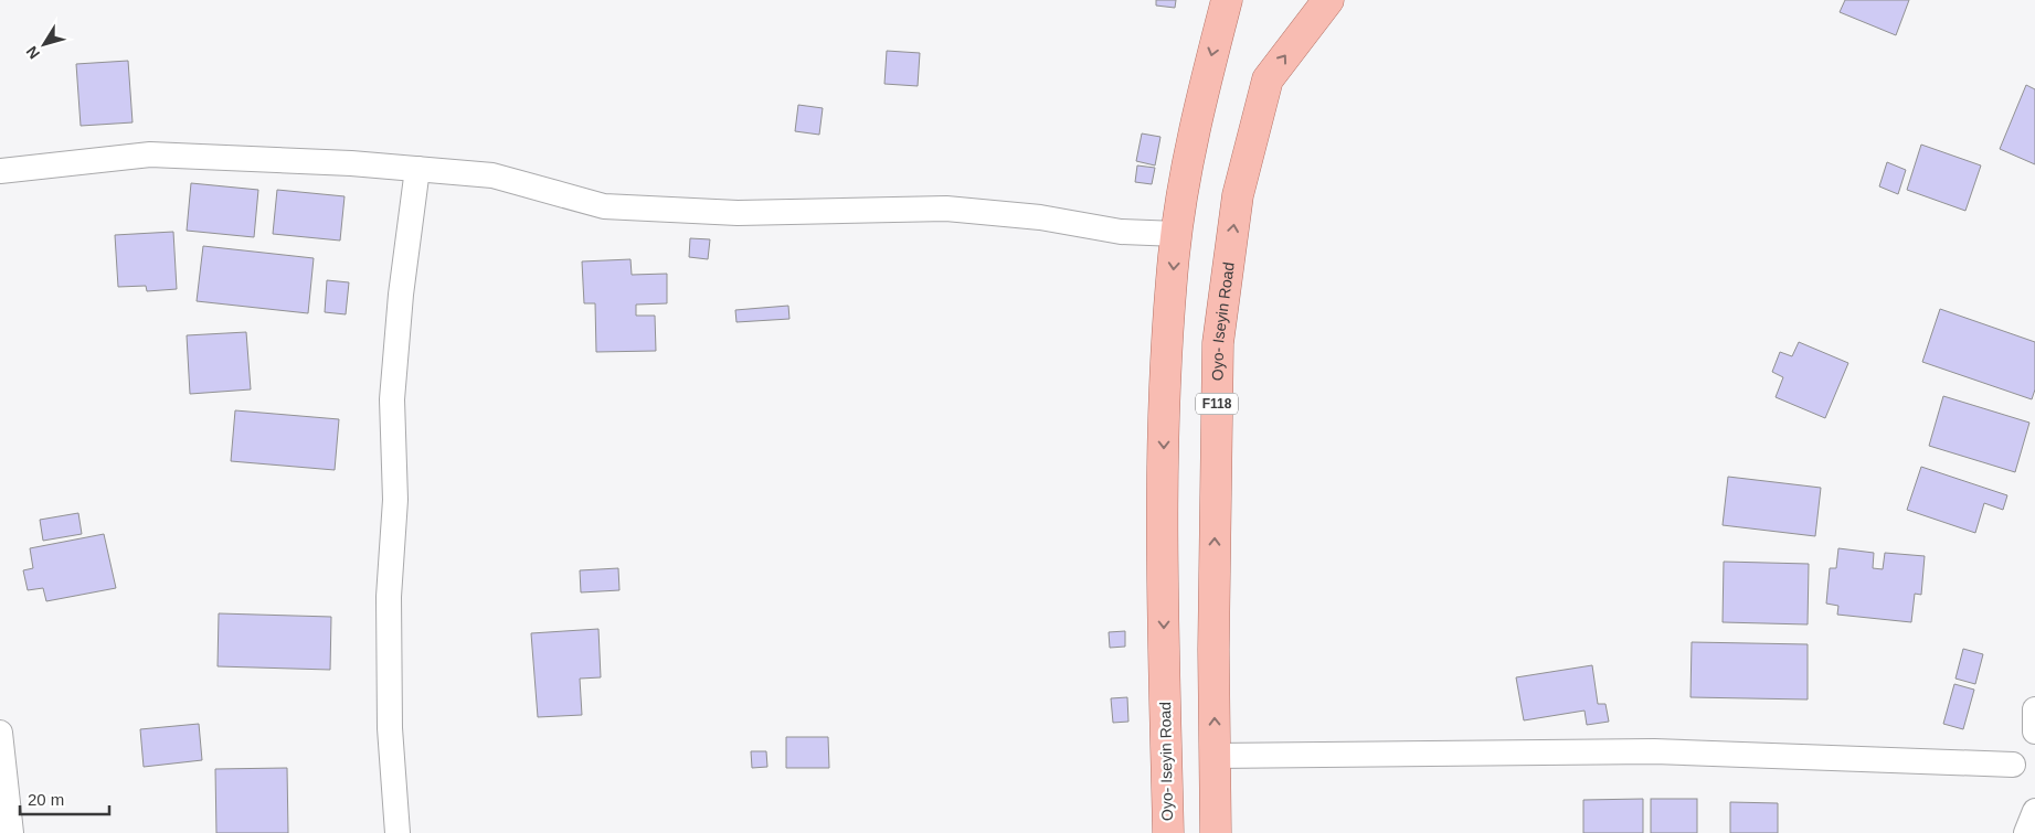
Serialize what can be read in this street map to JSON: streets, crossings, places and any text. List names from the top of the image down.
{
  "streets": {
    "main road": ["Oyo- Iseyin Road", "F118"]
  },
  "scale_bar": "20 m",
  "north": "bottom left"
}
